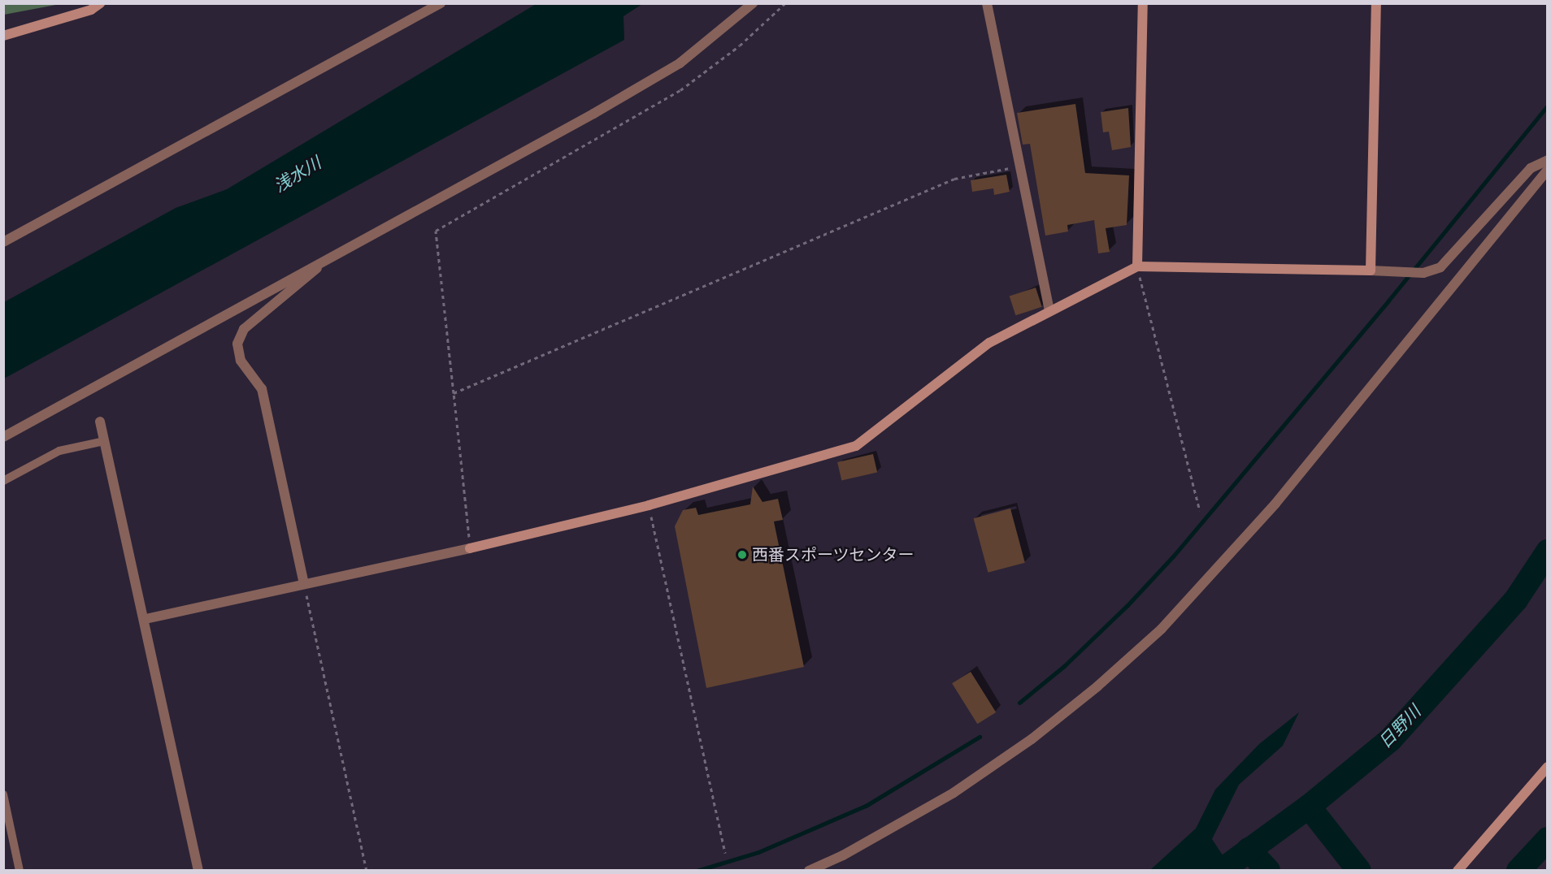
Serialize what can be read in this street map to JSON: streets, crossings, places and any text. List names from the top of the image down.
{
  "water": ["浅水川", "日野川"],
  "places": ["西番スポーツセンター"]
}
